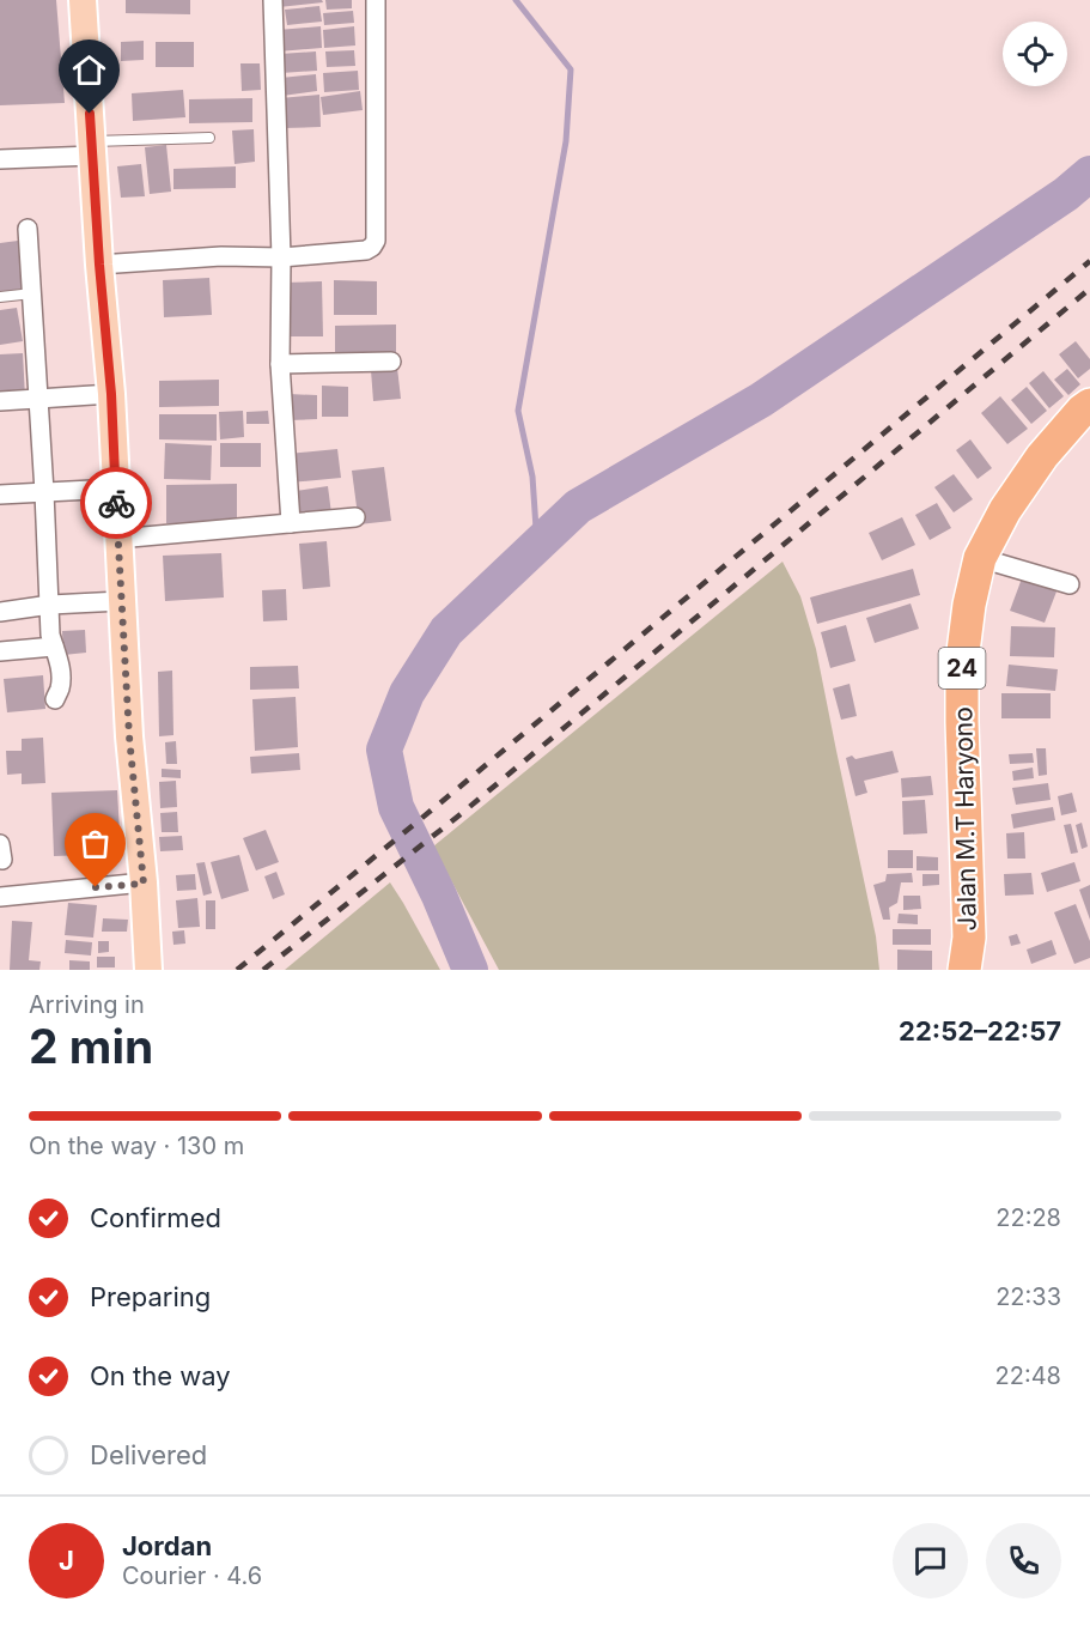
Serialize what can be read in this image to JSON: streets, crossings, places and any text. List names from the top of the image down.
{
  "streets": {
    "highway": ["24", "Jalan M.T Haryono"]
  },
  "page": {
    "heading": ["2 min", "Arriving in", "22:52–22:57"],
    "panel": ["Jordan", "Courier · 4.6"],
    "bar": "On the way · 130 m",
    "list": [
      ["Confirmed", "22:28"],
      ["Preparing", "22:33"],
      ["On the way", "22:48"],
      "Delivered"
    ],
    "round": "J"
  }
}
